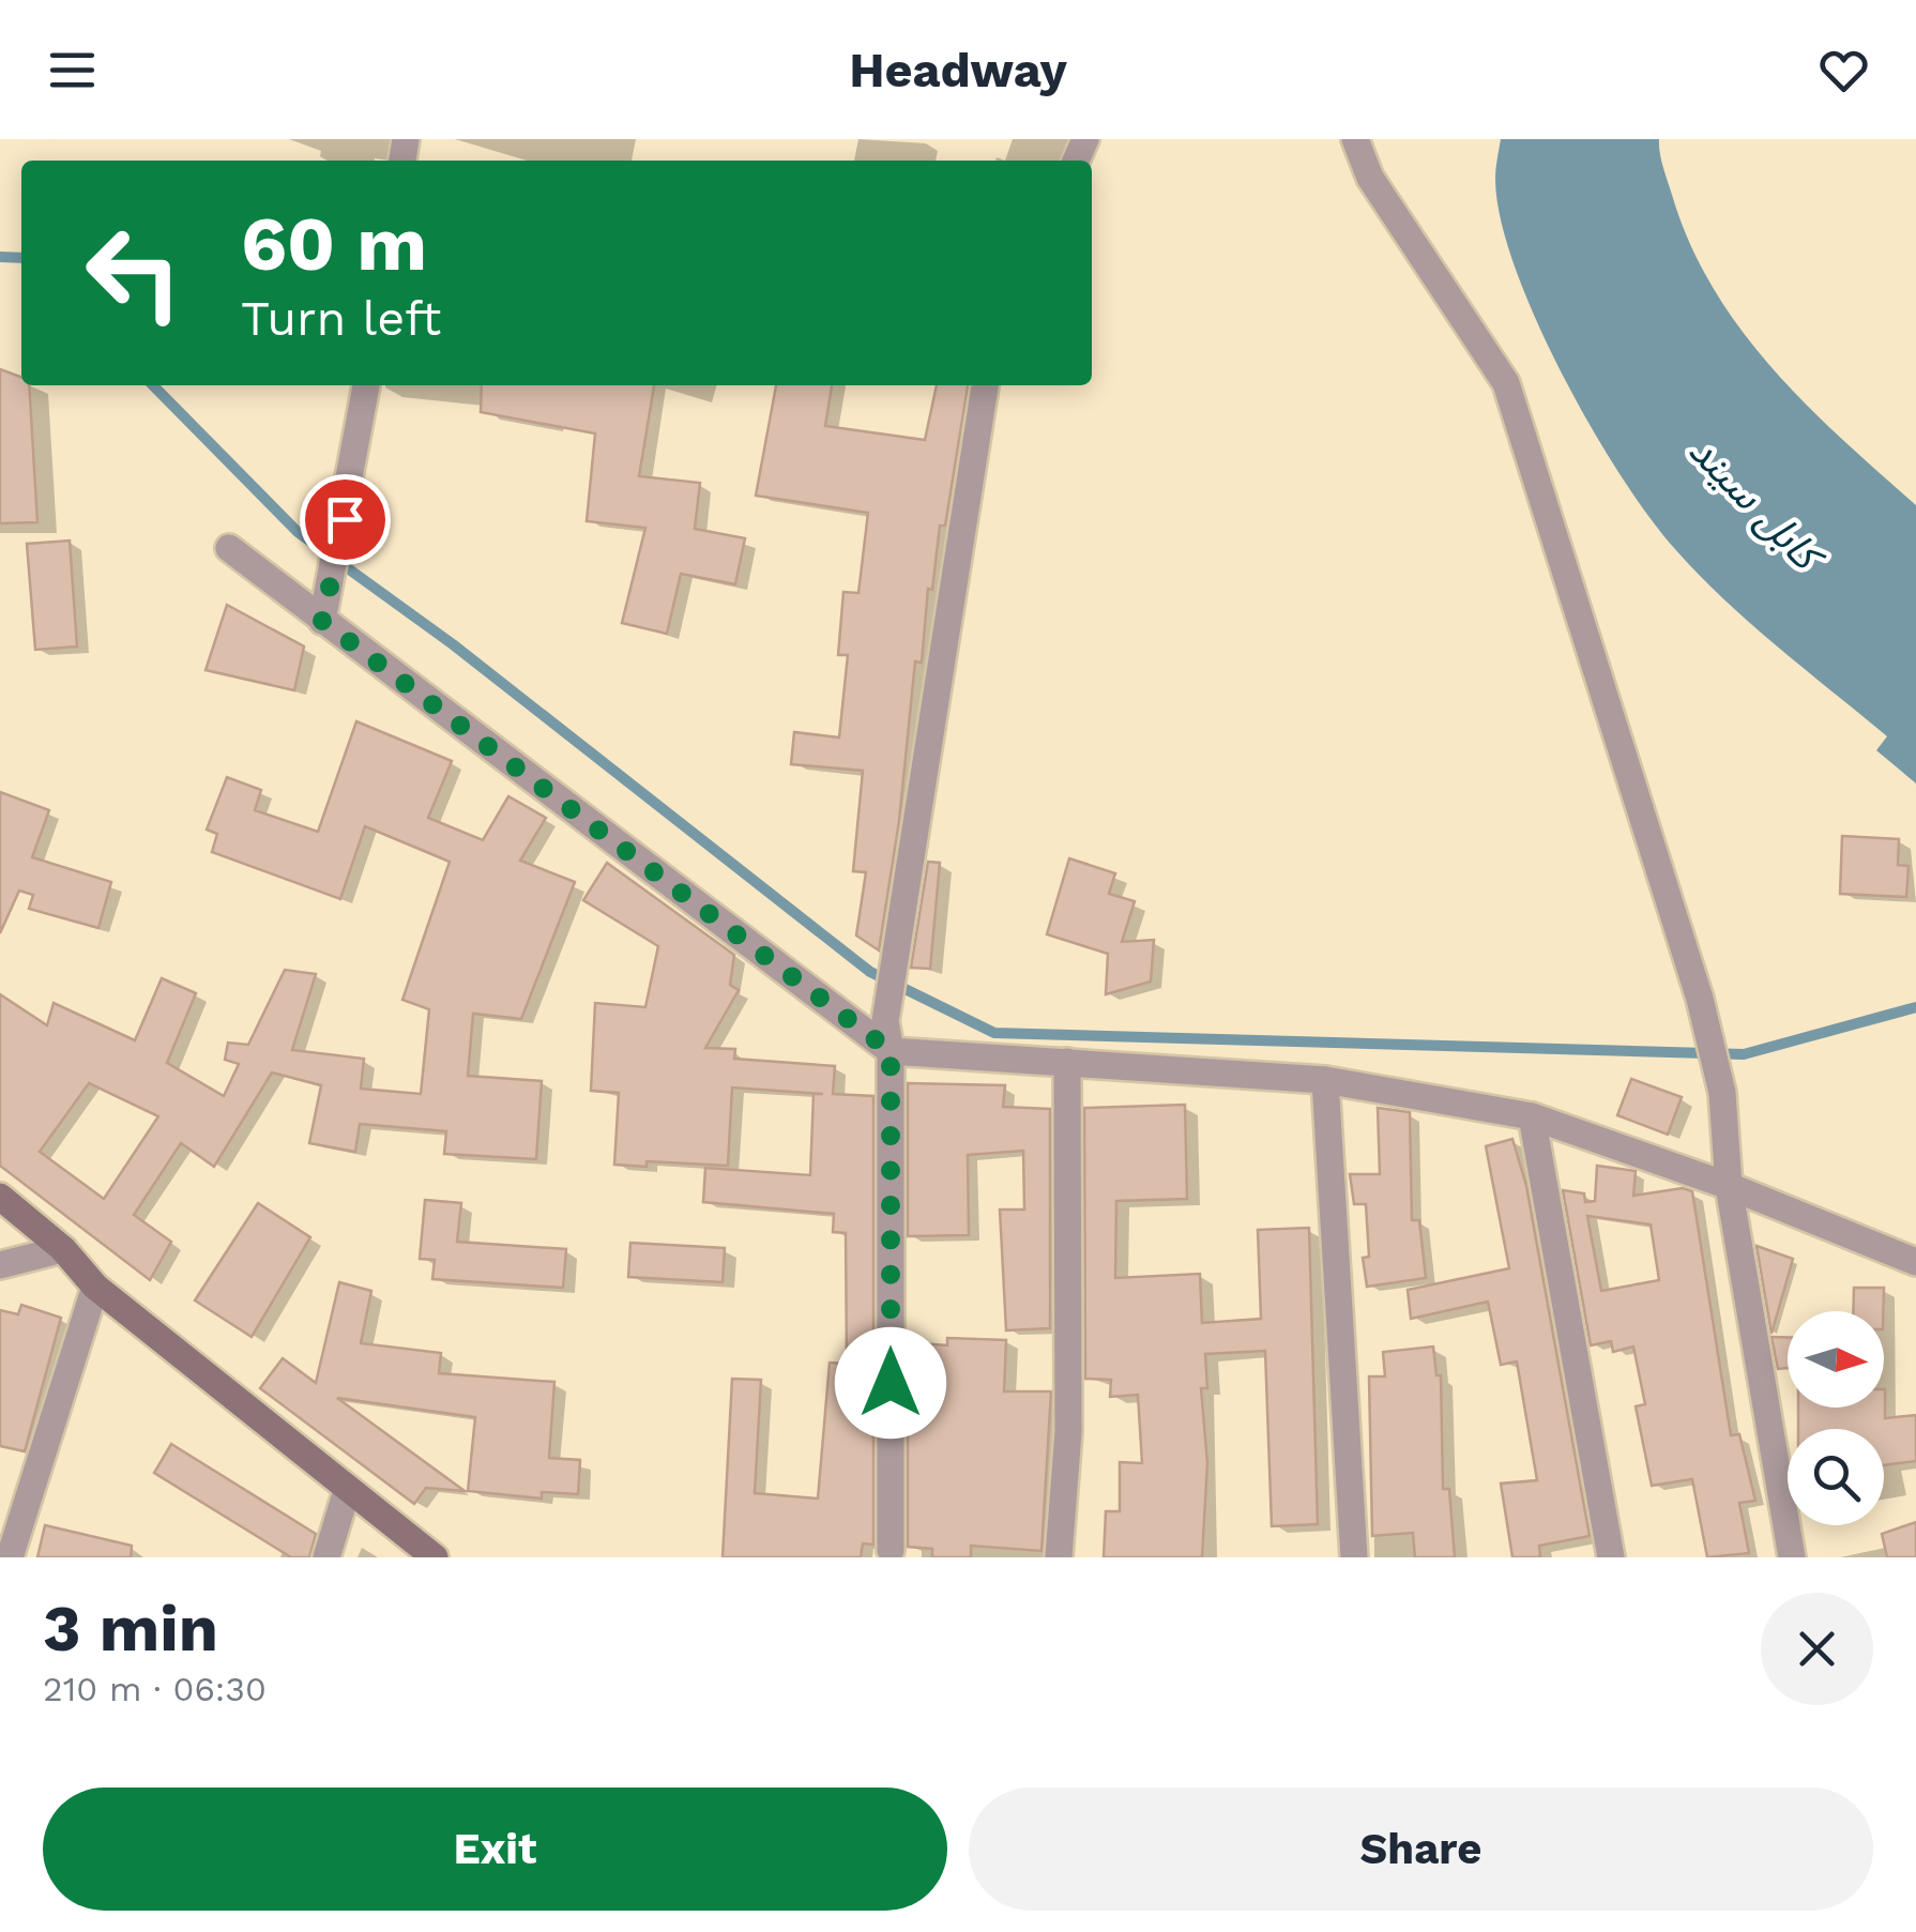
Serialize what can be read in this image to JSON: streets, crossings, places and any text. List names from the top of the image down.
{
  "water": ["کابل سيند"],
  "north": "right",
  "page": {
    "header": "Headway",
    "turn": ["60 m", "Turn left"],
    "heading": ["3 min", "210 m · 06:30"],
    "buttons": ["Exit", "Share"]
  }
}
